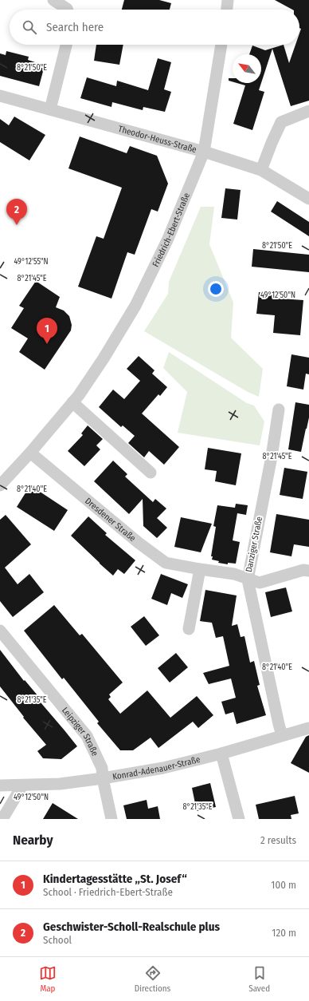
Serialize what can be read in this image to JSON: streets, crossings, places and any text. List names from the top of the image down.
{
  "streets": {
    "street": [
      "Theodor-Heuss-Straße",
      "Friedrich-Ebert-Straße",
      "Dresdener Straße",
      "Danziger Straße",
      "Leipziger Straße",
      "Konrad-Adenauer-Straße"
    ]
  },
  "crossings": [
    ["Theodor-Heuss-Straße", "Friedrich-Ebert-Straße"],
    ["Friedrich-Ebert-Straße", "Dresdener Straße"],
    ["Dresdener Straße", "Danziger Straße"],
    ["Danziger Straße", "Konrad-Adenauer-Straße"],
    ["Leipziger Straße", "Konrad-Adenauer-Straße"]
  ],
  "north": "top left",
  "page": {
    "search": "Search here",
    "pins": ["2", "1"],
    "heading": ["Nearby", "2 results"],
    "list": [
      {
        "mark": "1",
        "name": "Kindertagesstätte „St. Josef“",
        "note": "School · Friedrich-Ebert-Straße",
        "value": "100 m"
      },
      {
        "mark": "2",
        "name": "Geschwister-Scholl-Realschule plus",
        "note": "School",
        "value": "120 m"
      }
    ],
    "nav": ["Map", "Directions", "Saved"]
  },
  "coordinates": [
    "8°21'50\"E",
    "49°12'55\"N",
    "8°21'45\"E",
    "49°12'50\"N",
    "8°21'40\"E",
    "8°21'35\"E"
  ]
}
